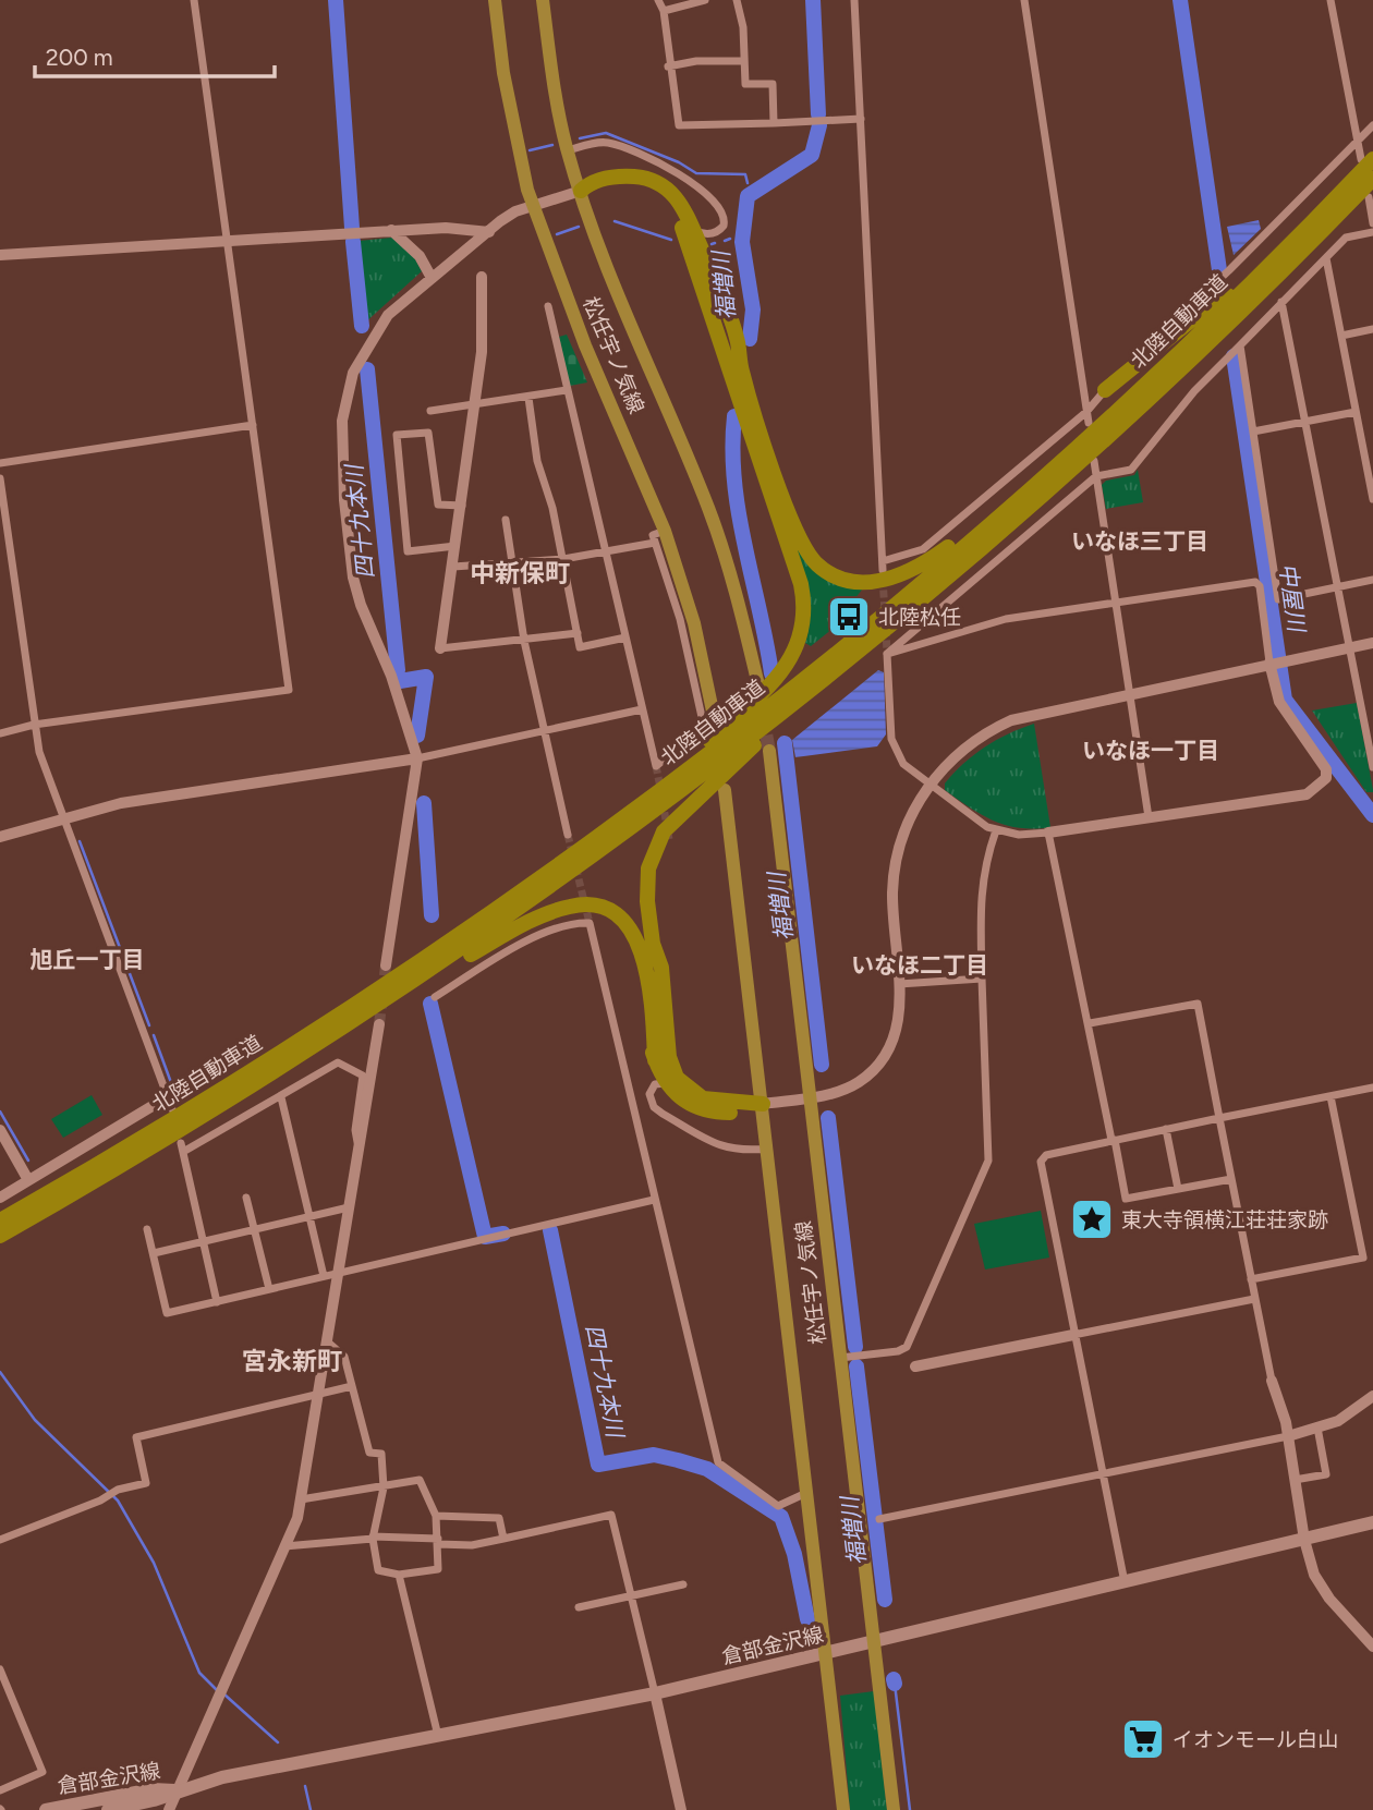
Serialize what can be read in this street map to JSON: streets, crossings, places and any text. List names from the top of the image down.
{
  "streets": {
    "highway": ["北陸自動車道"],
    "main road": ["松任宇ノ気線", "倉部金沢線"]
  },
  "crossings": [
    ["松任宇ノ気線", "倉部金沢線"]
  ],
  "districts": [
    "いなほ三丁目",
    "中新保町",
    "いなほ一丁目",
    "旭丘一丁目",
    "いなほ二丁目",
    "宮永新町"
  ],
  "water": ["福増川", "四十九本川", "中屋川"],
  "places": {
    "bus stop": ["北陸松任"],
    "place": ["東大寺領横江荘荘家跡"],
    "supermarket": ["イオンモール白山"]
  },
  "scale_bar": "200 m"
}
